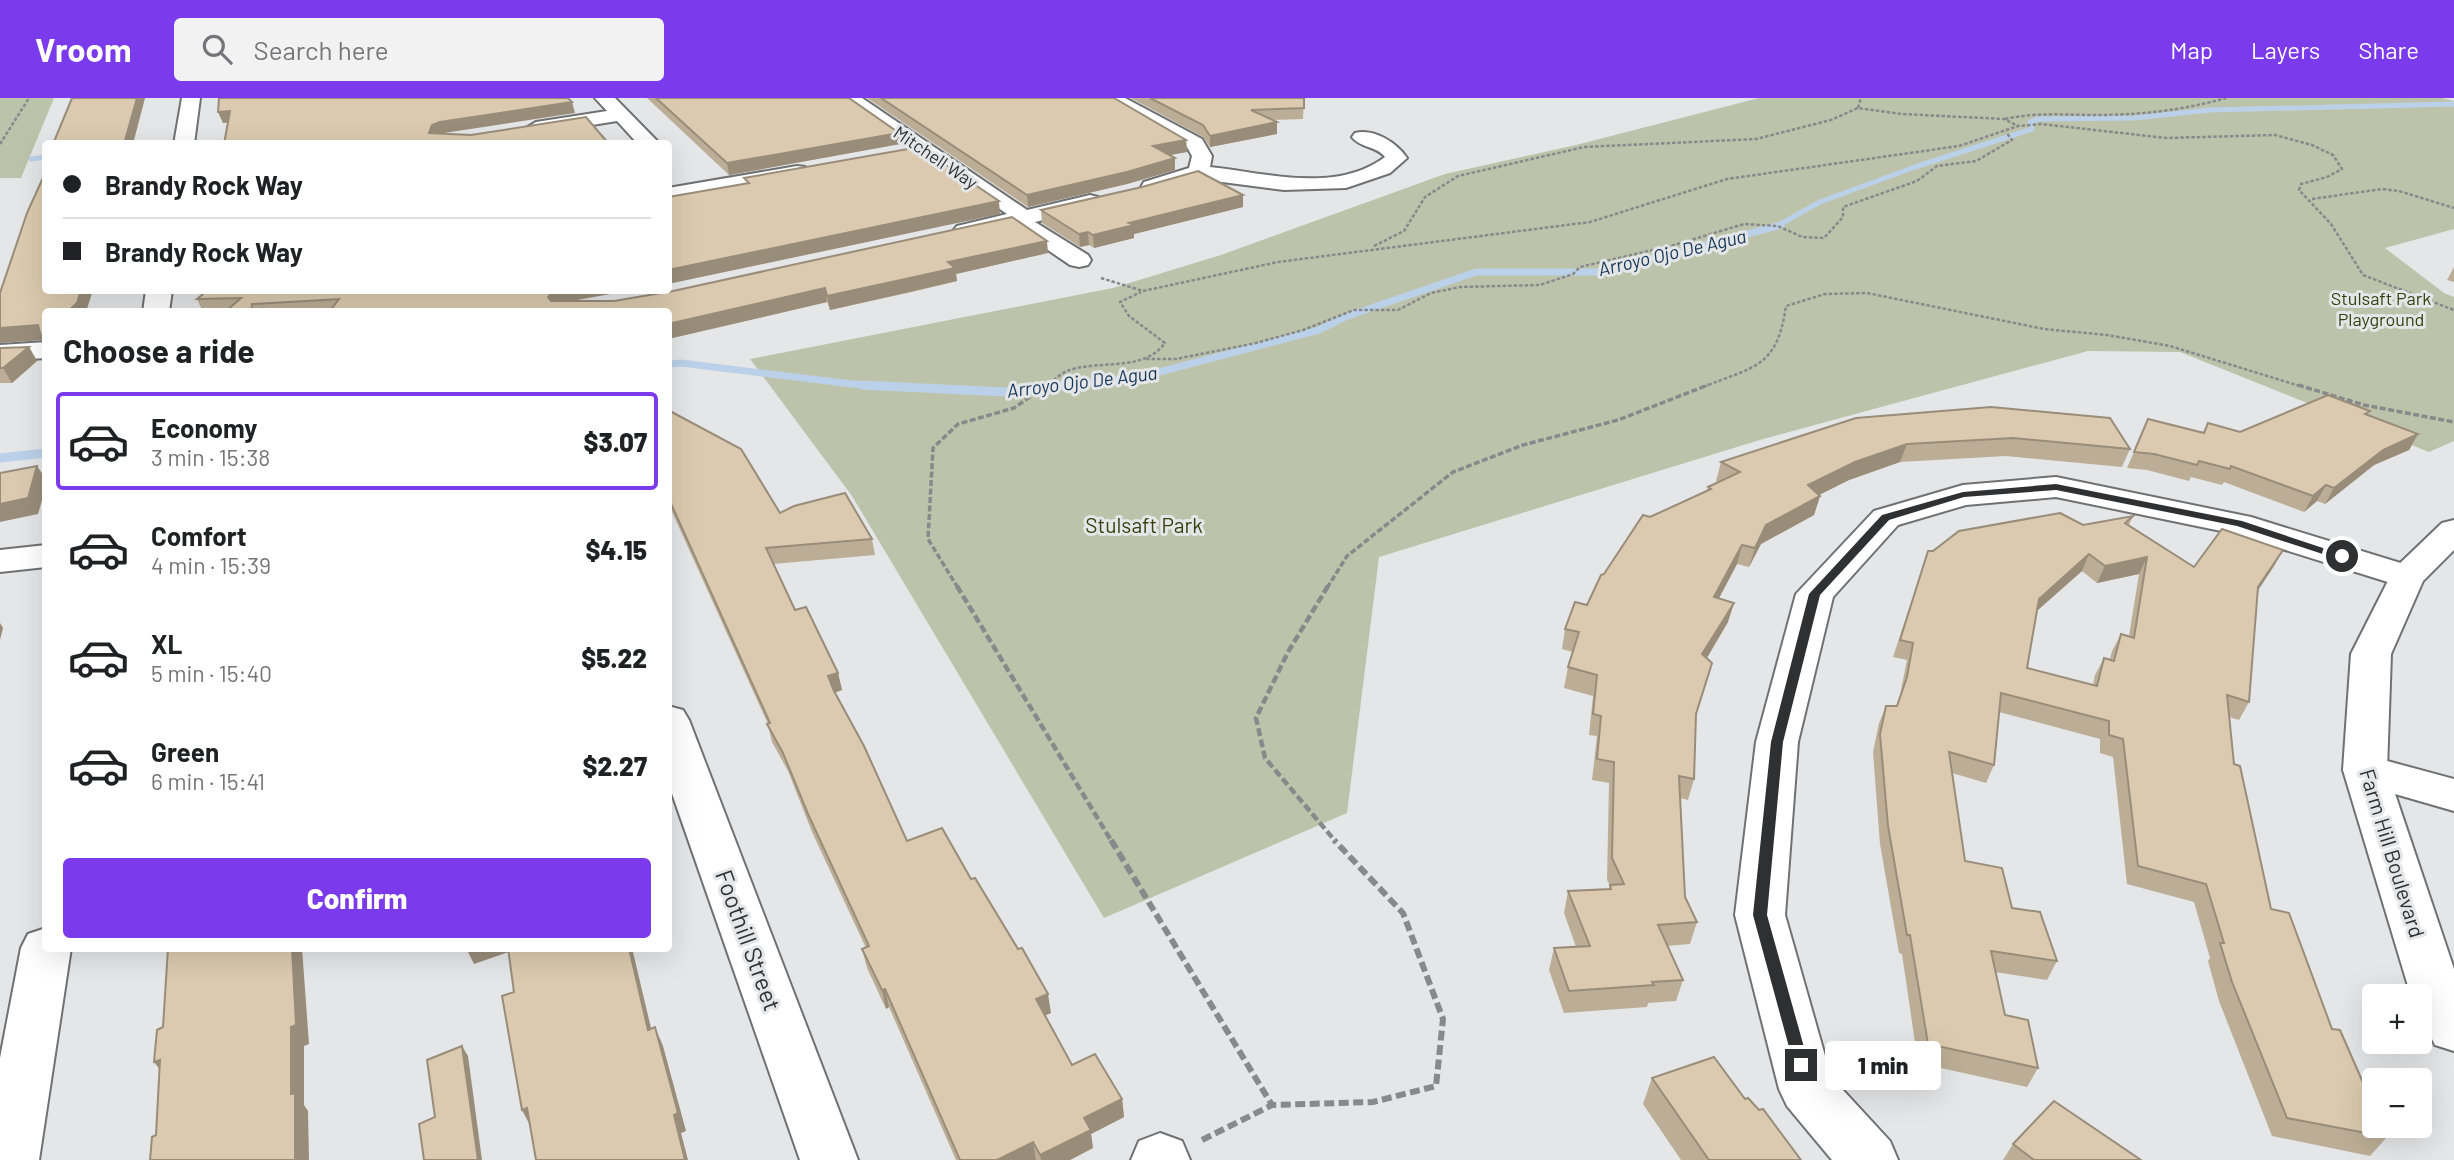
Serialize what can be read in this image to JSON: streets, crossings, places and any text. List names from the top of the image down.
{
  "streets": {
    "street": ["Mitchell Way", "Farm Hill Boulevard", "Foothill Street"]
  },
  "water": ["Arroyo Ojo De Agua"],
  "parks": ["Stulsaft Park Playground", "Stulsaft Park"],
  "page": {
    "header": "Vroom",
    "search": "Search here",
    "nav": ["Map", "Layers", "Share"],
    "banner": ["Brandy Rock Way", "Brandy Rock Way"],
    "heading": "Choose a ride",
    "list": [
      {
        "name": "Economy",
        "note": "3 min · 15:38",
        "value": "$3.07"
      },
      {
        "name": "Comfort",
        "note": "4 min · 15:39",
        "value": "$4.15"
      },
      {
        "name": "XL",
        "note": "5 min · 15:40",
        "value": "$5.22"
      },
      {
        "name": "Green",
        "note": "6 min · 15:41",
        "value": "$2.27"
      }
    ],
    "buttons": "Confirm",
    "map_buttons": ["+", "−"],
    "bubble": "1 min"
  }
}
